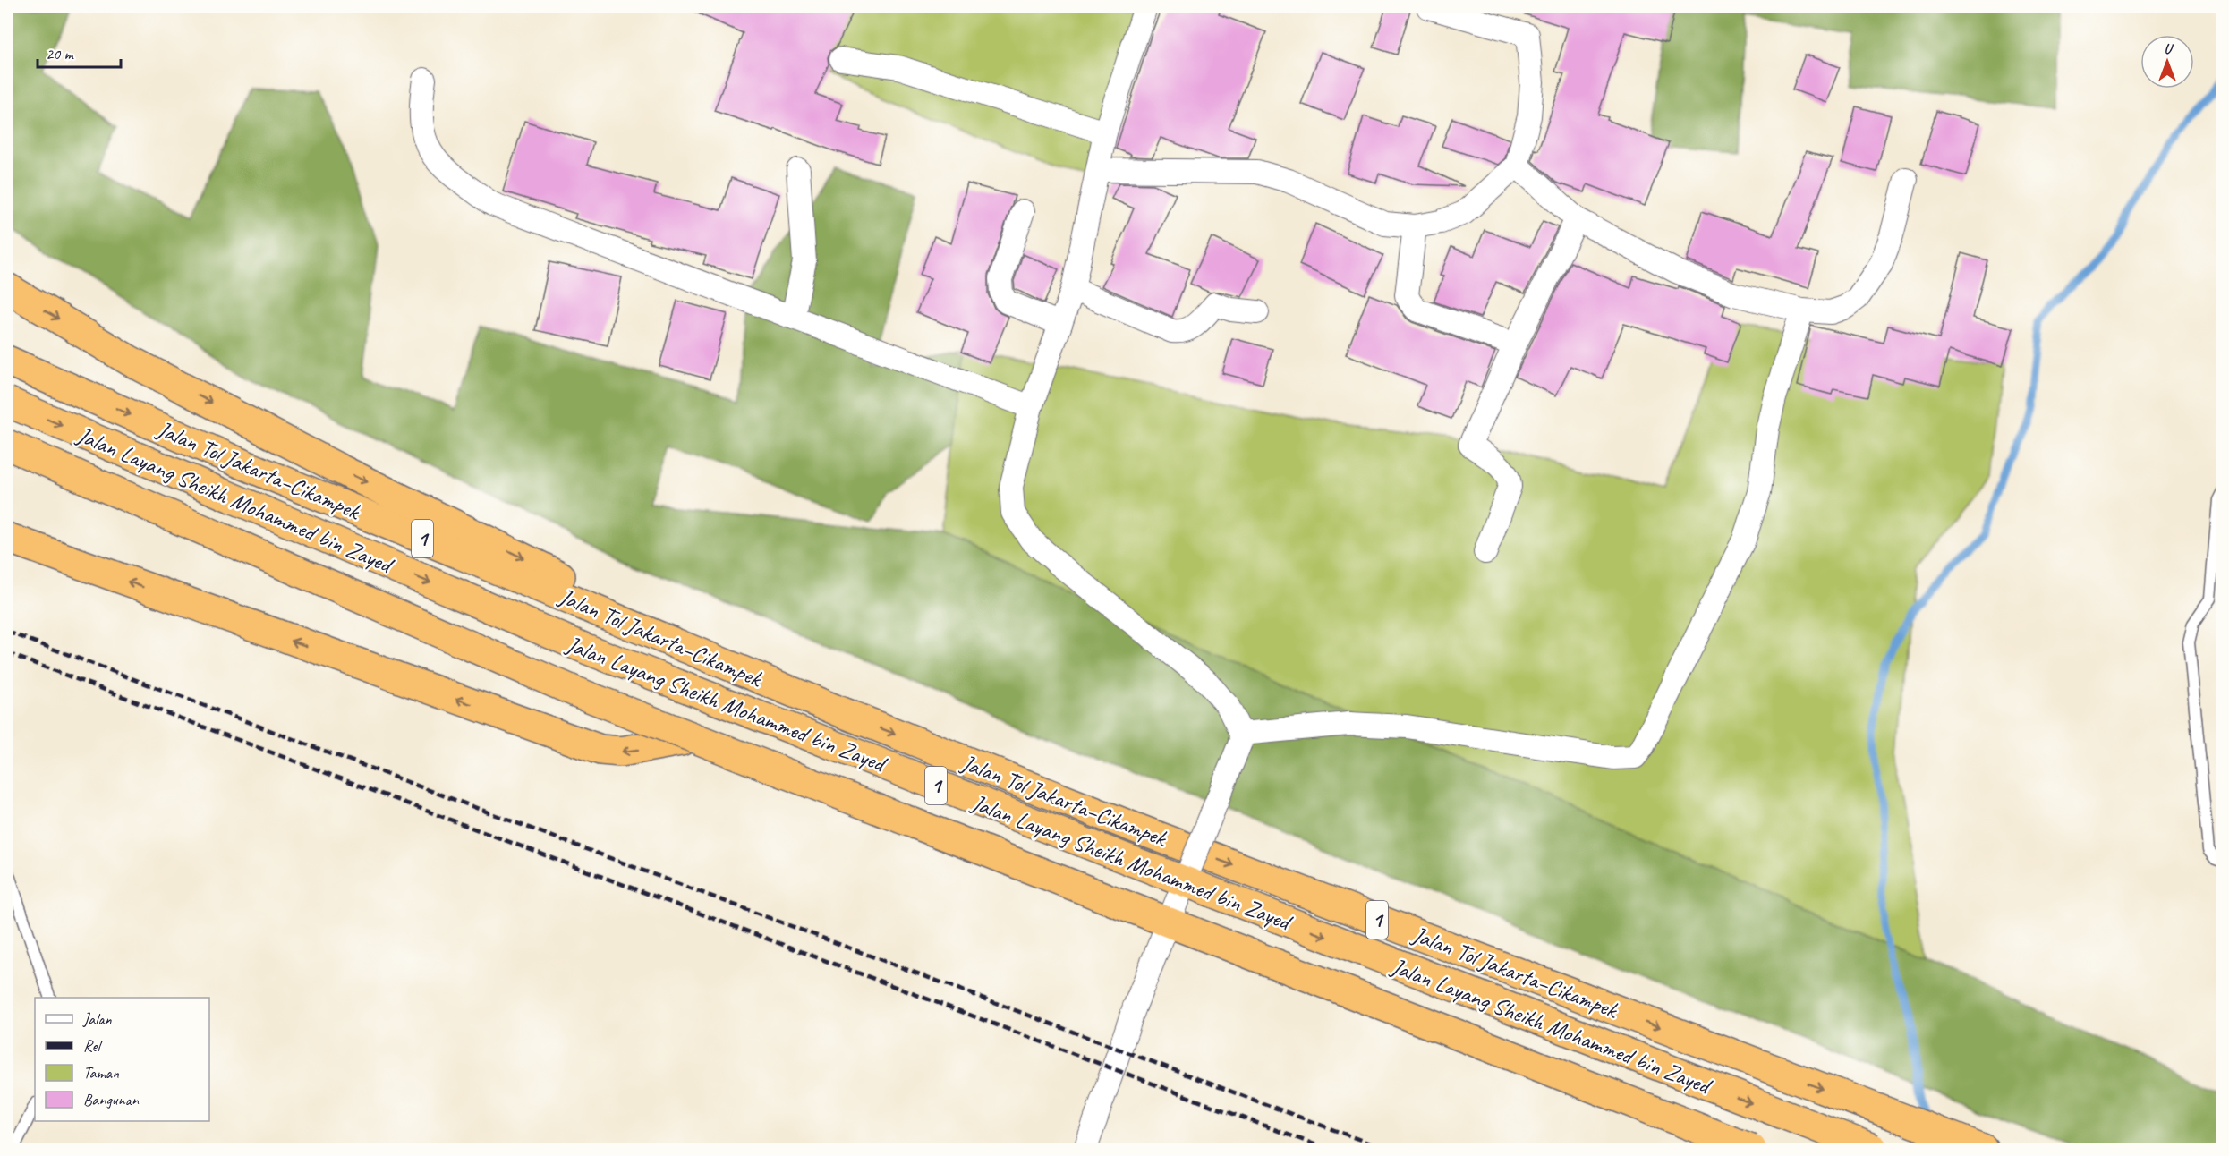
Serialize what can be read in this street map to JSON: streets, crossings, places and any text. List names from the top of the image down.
{
  "streets": {
    "highway": ["Jalan Tol Jakarta–Cikampek", "Jalan Layang Sheikh Mohammed bin Zayed", "1"]
  },
  "legend": [
    "Jalan",
    "Rel",
    "Taman",
    "Bangunan"
  ],
  "scale_bar": "20 m",
  "north": "top"
}
